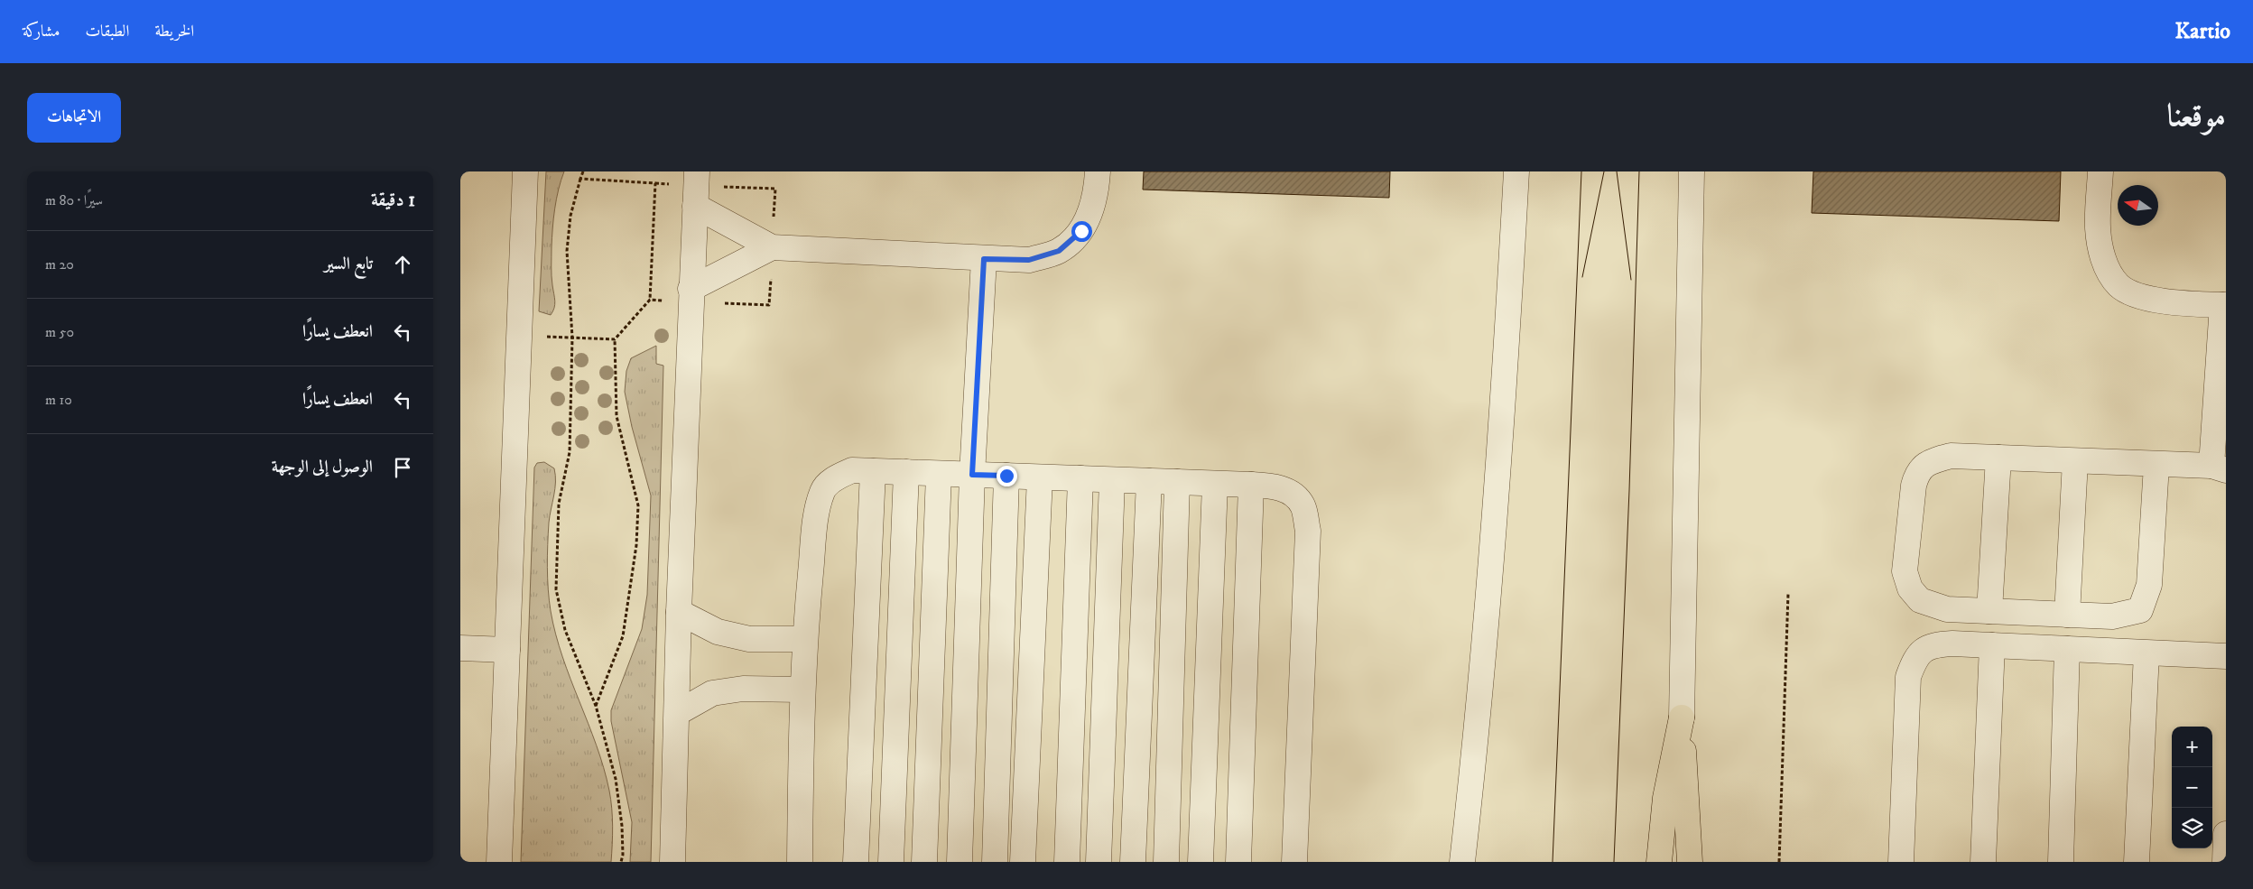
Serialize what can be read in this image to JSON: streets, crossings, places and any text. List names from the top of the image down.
{
  "north": "left",
  "page": {
    "header": "Kartio",
    "nav": ["الخريطة", "الطبقات", "مشاركة"],
    "title": "موقعنا",
    "buttons": "الاتجاهات",
    "heading": ["1 دقيقة", "سيرًا · 80 m"],
    "list": [
      ["تابع السير", "20 m"],
      ["انعطف يسارًا", "50 m"],
      ["انعطف يسارًا", "10 m"],
      "الوصول إلى الوجهة"
    ],
    "map_buttons": ["+", "−"]
  }
}
